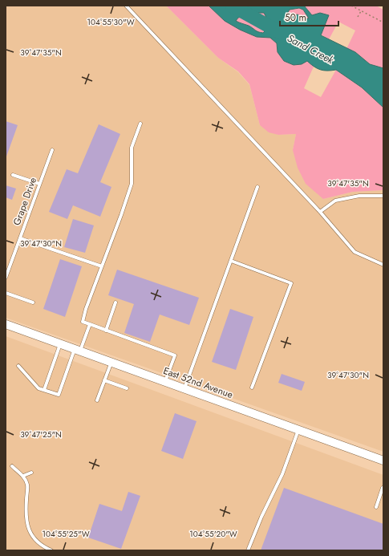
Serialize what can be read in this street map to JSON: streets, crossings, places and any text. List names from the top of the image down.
{
  "streets": {
    "street": ["East 52nd Avenue"],
    "lane": ["Grape Drive"]
  },
  "water": ["Sand Creek"],
  "scale_bar": "50 m",
  "coordinates": [
    "104°55'30\"W",
    "39°47'35\"N",
    "39°47'30\"N",
    "39°47'25\"N",
    "104°55'25\"W",
    "104°55'20\"W"
  ]
}
